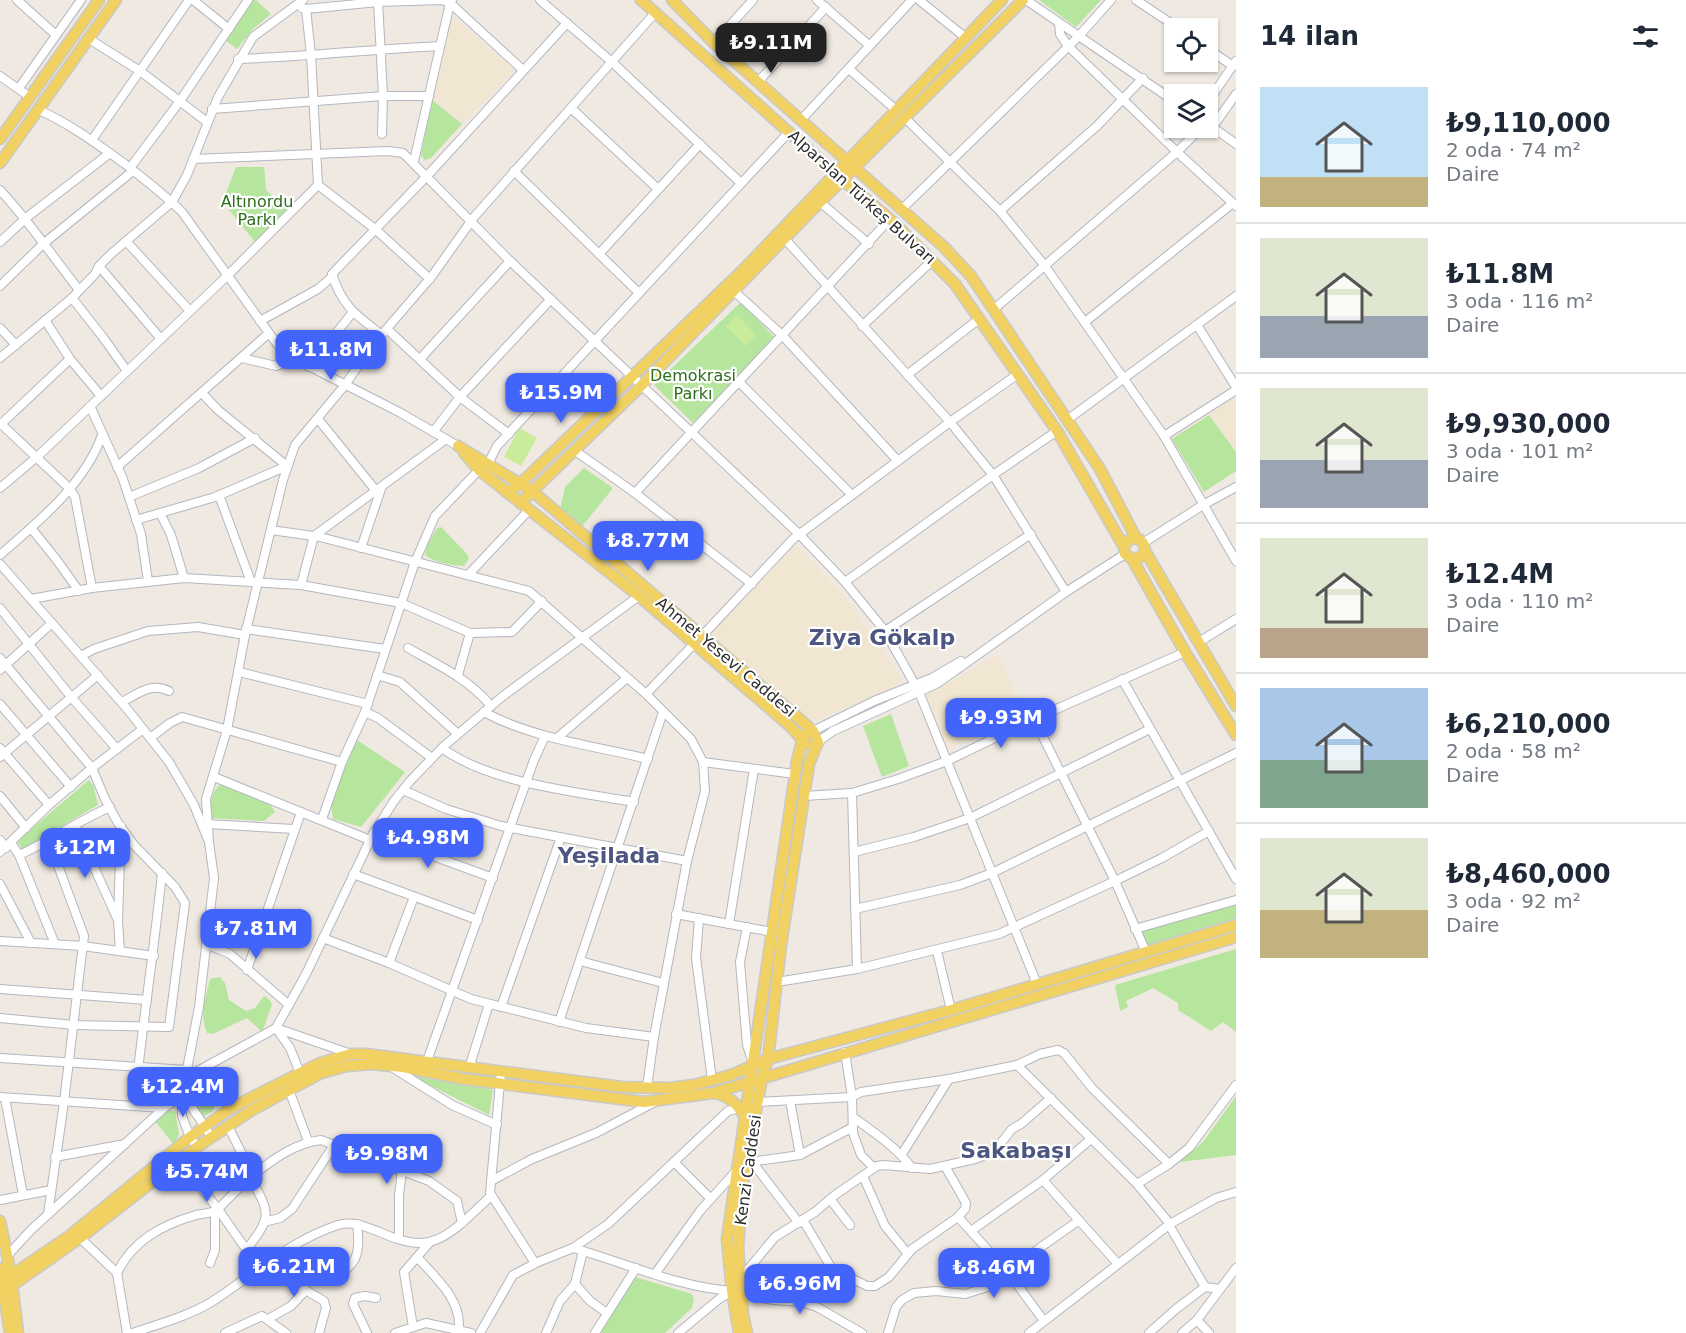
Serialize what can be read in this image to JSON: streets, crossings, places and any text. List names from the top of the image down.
{
  "streets": {
    "main road": ["Alparslan Türkeş Bulvarı", "Ahmet Yesevi Caddesi", "Kenzi Caddesi"]
  },
  "districts": ["Ziya Gökalp", "Yeşilada", "Sakabaşı"],
  "parks": ["Altınordu Parkı", "Demokrasi Parkı"],
  "page": {
    "heading": "14 ilan",
    "price": [
      "₺9.11M",
      "₺11.8M",
      "₺15.9M",
      "₺8.77M",
      "₺9.93M",
      "₺4.98M",
      "₺12M",
      "₺7.81M",
      "₺12.4M",
      "₺9.98M",
      "₺5.74M",
      "₺6.21M",
      "₺8.46M",
      "₺6.96M"
    ],
    "list": [
      {
        "name": "₺9,110,000",
        "note": "2 oda · 74 m² · Daire"
      },
      {
        "name": "₺11.8M",
        "note": "3 oda · 116 m² · Daire"
      },
      {
        "name": "₺9,930,000",
        "note": "3 oda · 101 m² · Daire"
      },
      {
        "name": "₺12.4M",
        "note": "3 oda · 110 m² · Daire"
      },
      {
        "name": "₺6,210,000",
        "note": "2 oda · 58 m² · Daire"
      },
      {
        "name": "₺8,460,000",
        "note": "3 oda · 92 m² · Daire"
      }
    ]
  }
}
